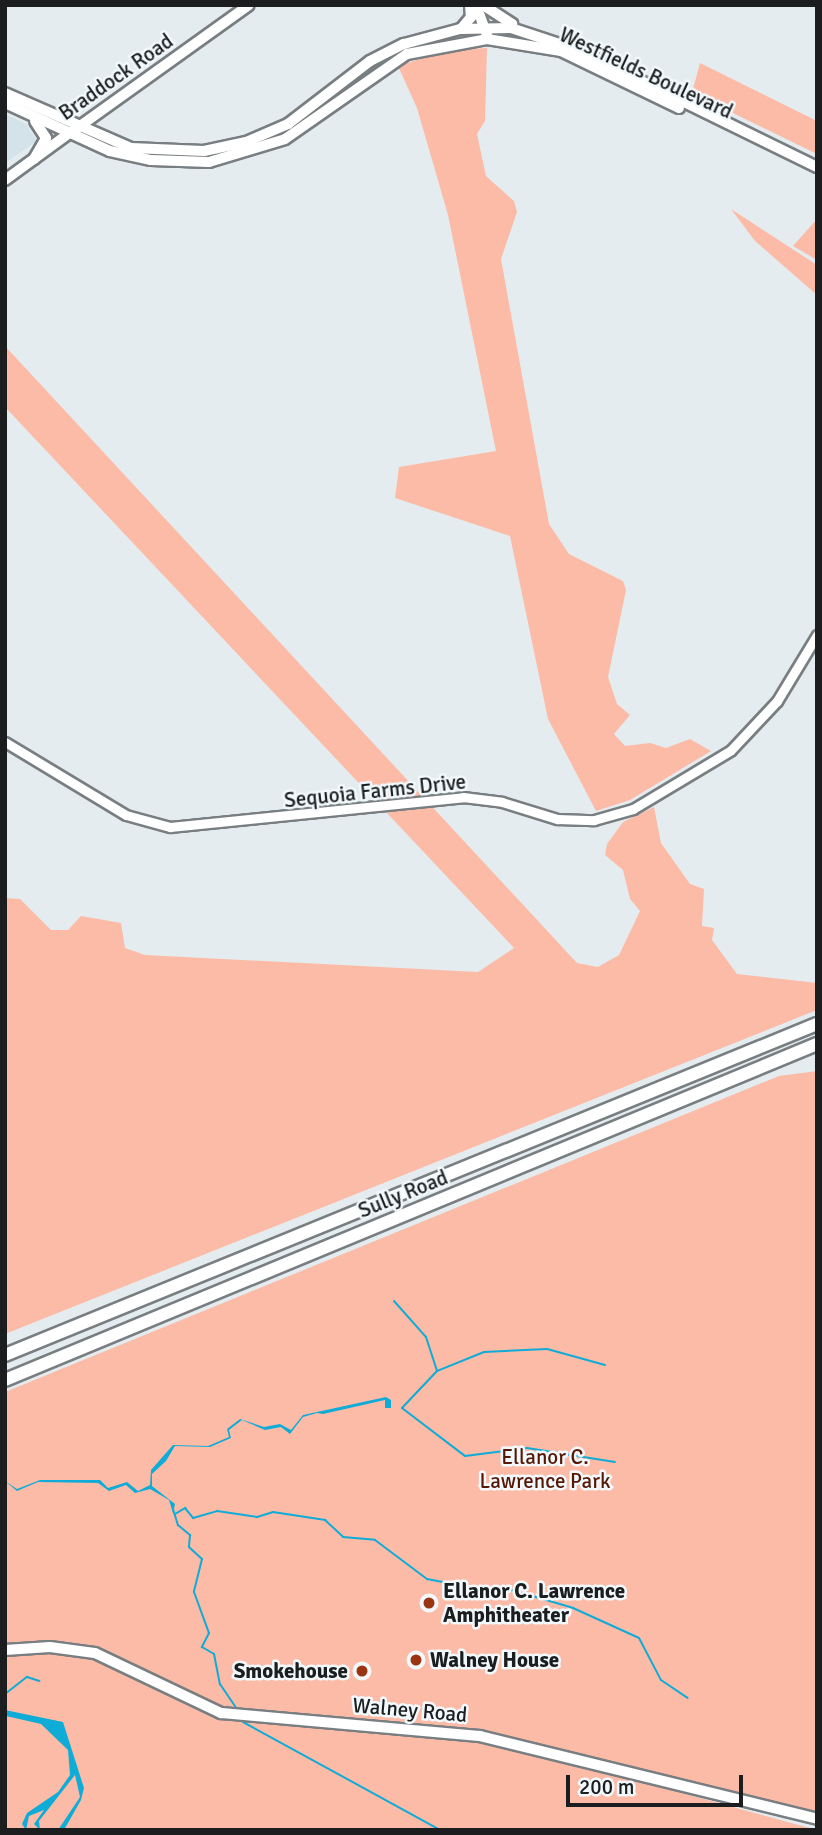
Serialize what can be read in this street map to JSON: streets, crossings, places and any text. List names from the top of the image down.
{
  "streets": {
    "highway": ["Sully Road"],
    "main road": ["Westfields Boulevard", "Braddock Road", "Walney Road"],
    "street": ["Sequoia Farms Drive"]
  },
  "crossings": [
    ["Westfields Boulevard", "Braddock Road"]
  ],
  "parks": ["Ellanor C. Lawrence Park"],
  "places": ["Ellanor C. Lawrence Amphitheater", "Walney House", "Smokehouse"],
  "scale_bar": "200 m"
}
